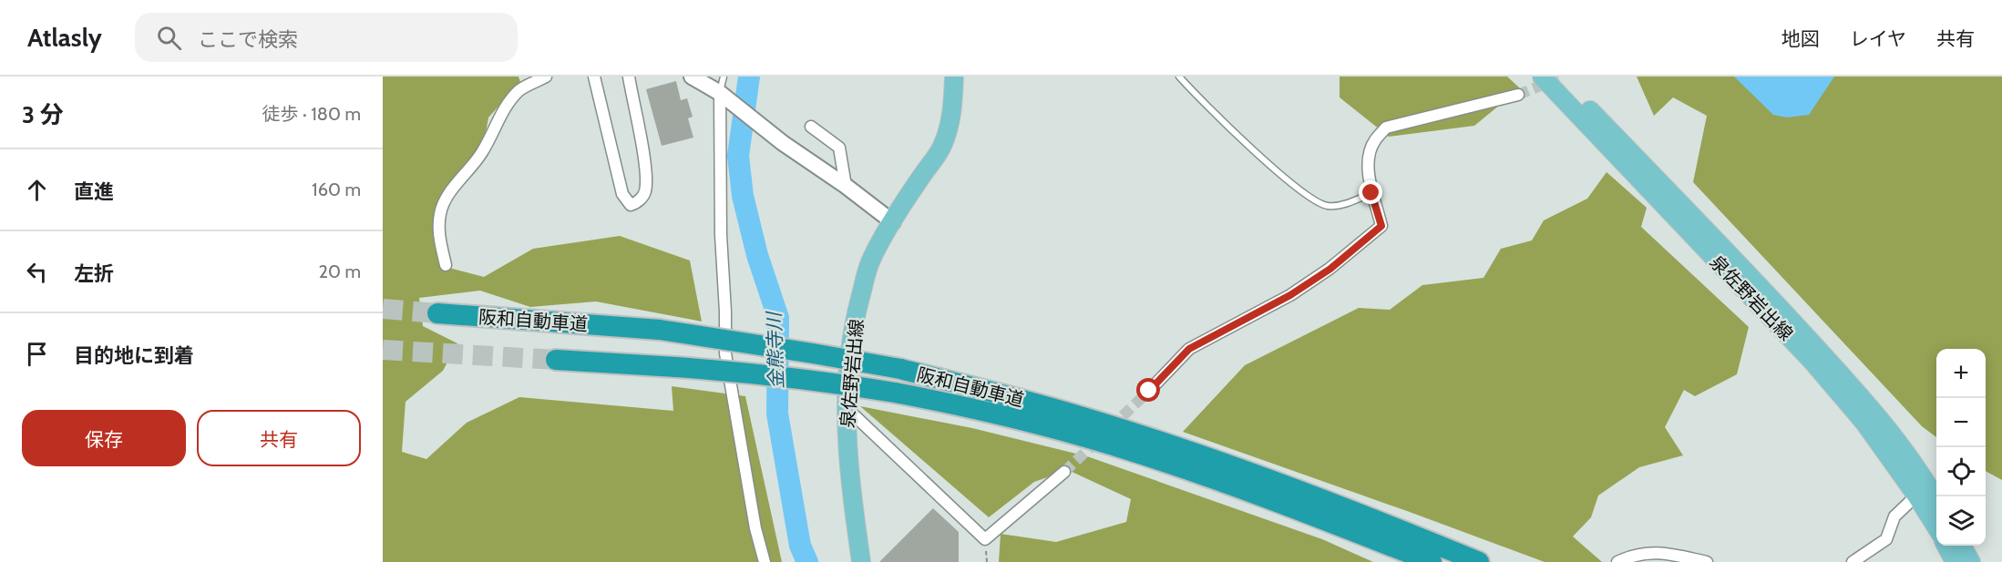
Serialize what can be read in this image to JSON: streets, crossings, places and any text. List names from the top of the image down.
{
  "streets": {
    "highway": ["阪和自動車道"],
    "main road": ["泉佐野岩出線"]
  },
  "water": ["金熊寺川"],
  "page": {
    "header": "Atlasly",
    "search": "ここで検索",
    "nav": ["地図", "レイヤ", "共有"],
    "heading": ["3 分", "徒歩 · 180 m"],
    "list": [
      ["直進", "160 m"],
      ["左折", "20 m"],
      "目的地に到着"
    ],
    "map_buttons": ["+", "−"],
    "buttons": ["保存", "共有"]
  }
}
